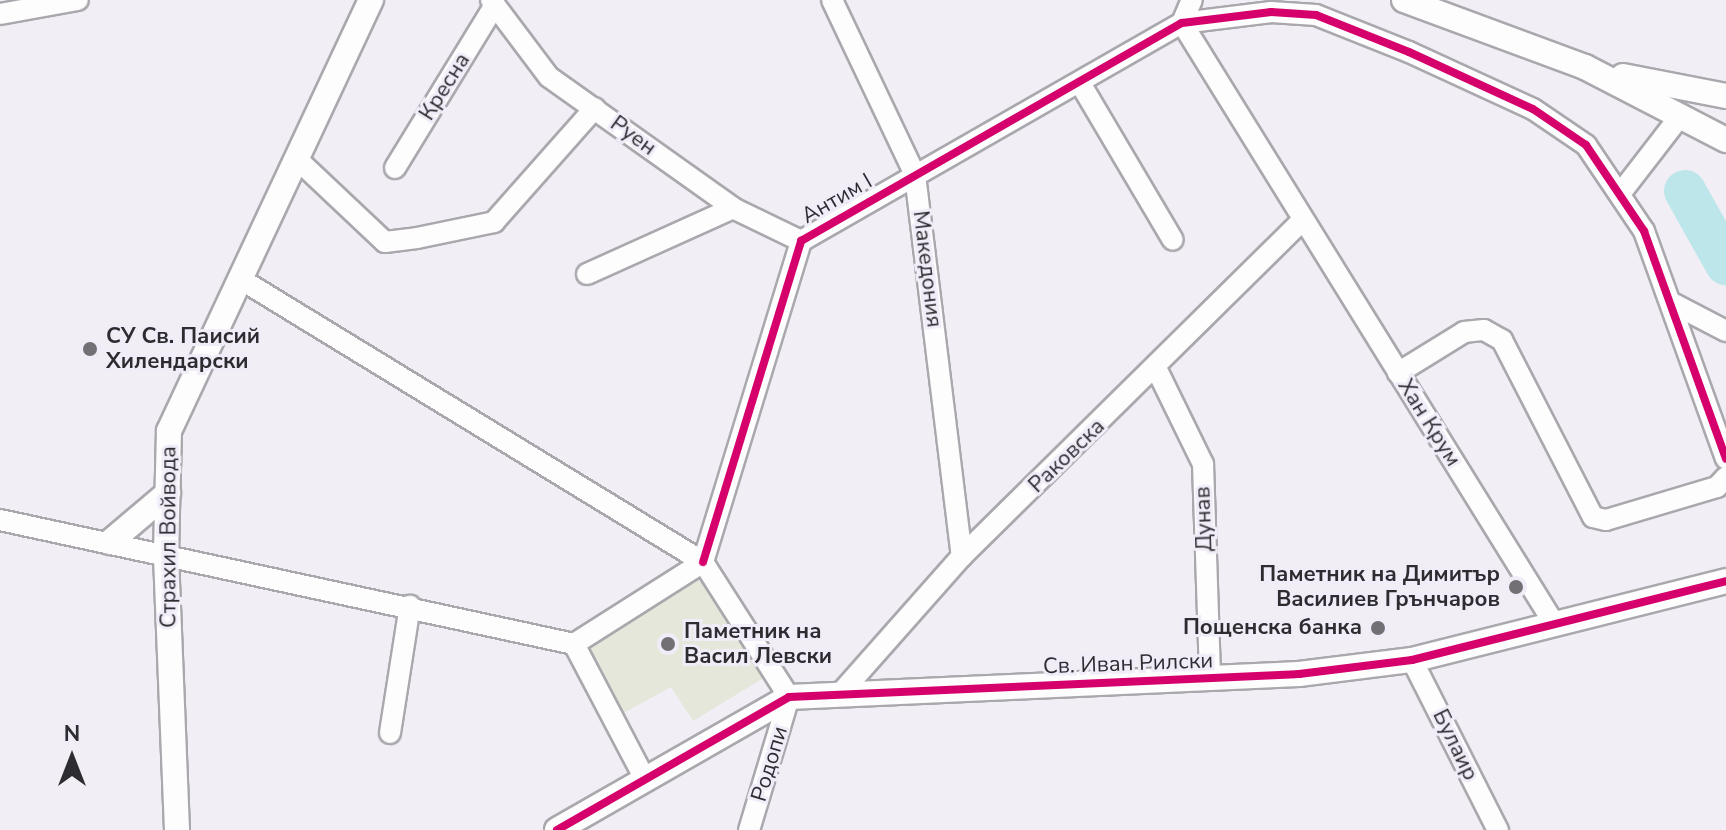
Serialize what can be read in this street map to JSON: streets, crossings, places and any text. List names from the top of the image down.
{
  "streets": {
    "street": [
      "Кресна",
      "Руен",
      "Антим I",
      "Македония",
      "Хан Крум",
      "Раковска",
      "Дунав",
      "Страхил Войвода",
      "Св. Иван Рилски",
      "Булаир",
      "Родопи"
    ]
  },
  "crossings": [
    ["Кресна", "Руен"],
    ["Руен", "Антим I"],
    ["Антим I", "Македония"],
    ["Антим I", "Хан Крум"],
    ["Македония", "Раковска"],
    ["Хан Крум", "Раковска"],
    ["Хан Крум", "Св. Иван Рилски"],
    ["Раковска", "Дунав"],
    ["Раковска", "Св. Иван Рилски"],
    ["Дунав", "Св. Иван Рилски"],
    ["Св. Иван Рилски", "Булаир"],
    ["Св. Иван Рилски", "Родопи"]
  ],
  "places": [
    "СУ Св. Паисий Хилендарски",
    "Паметник на Димитър Василиев Грънчаров",
    "Пощенска банка",
    "Паметник на Васил Левски"
  ],
  "north": "top"
}
